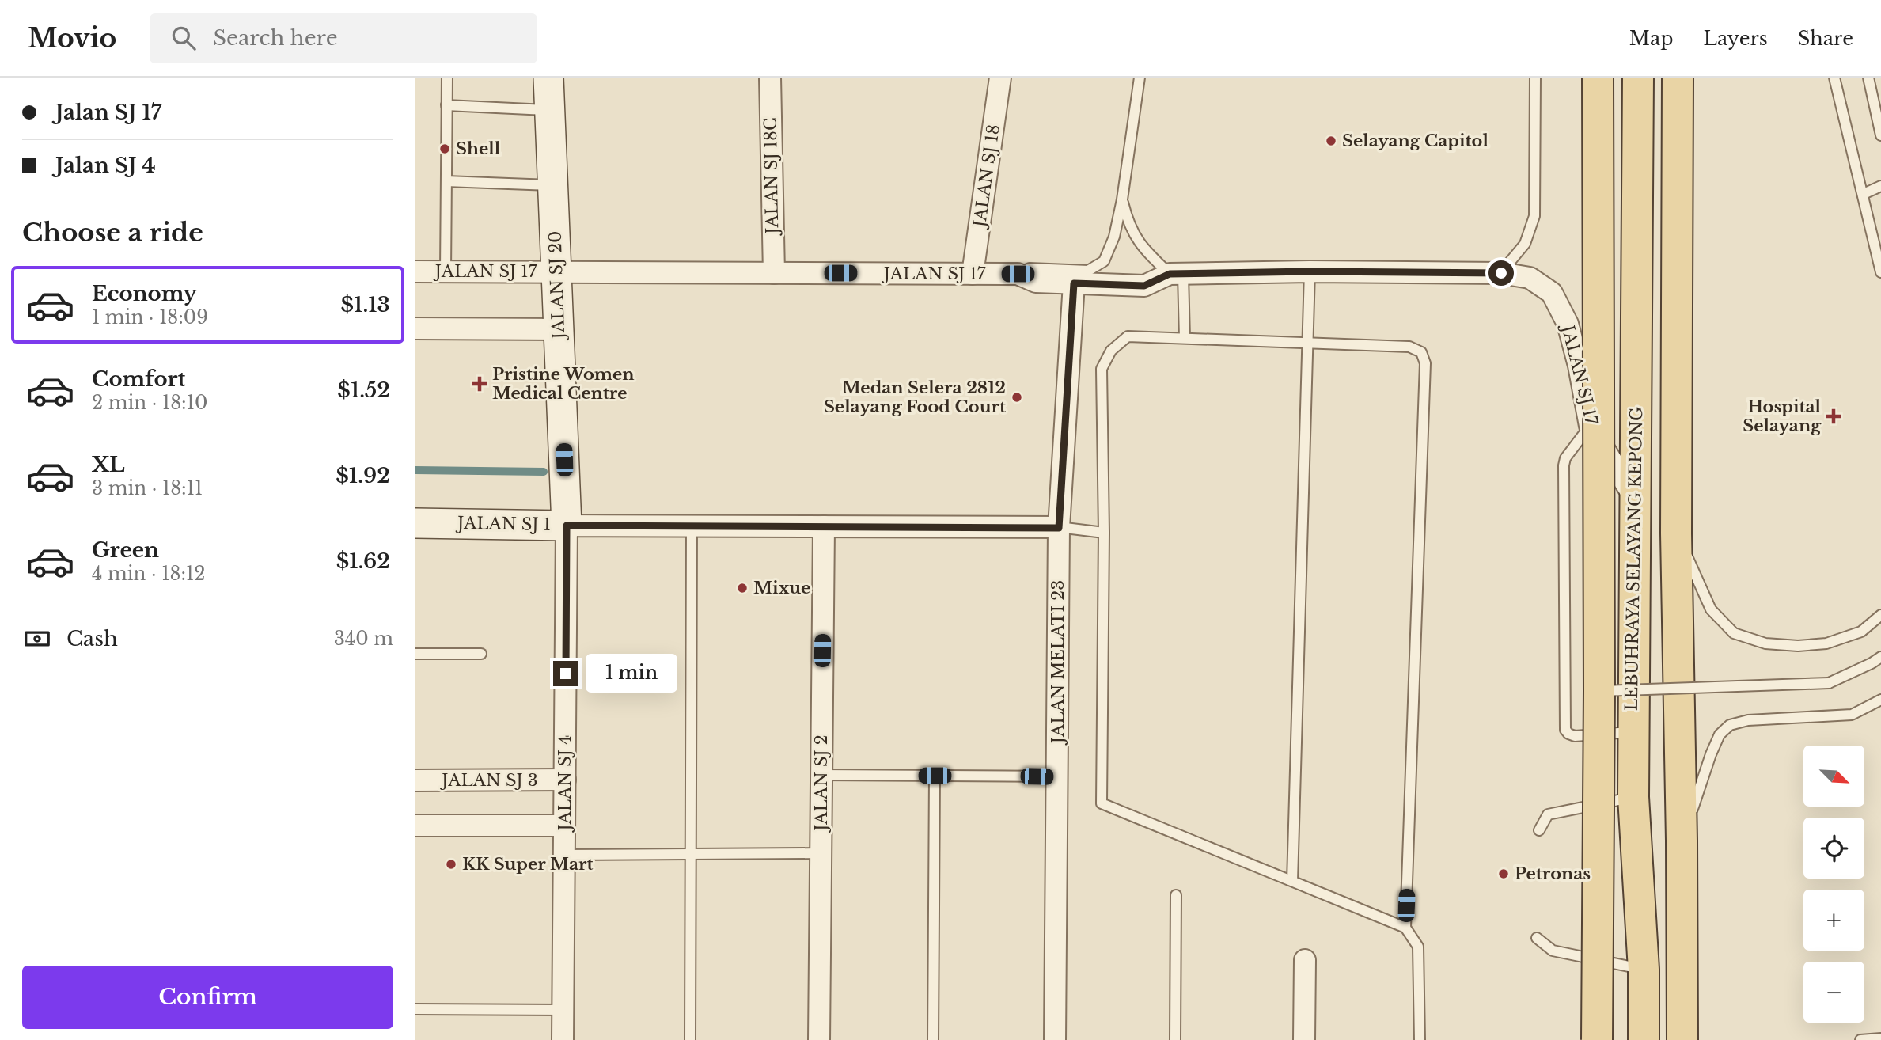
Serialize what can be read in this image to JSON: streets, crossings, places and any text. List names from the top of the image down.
{
  "streets": {
    "main road": ["LEBUHRAYA SELAYANG KEPONG"],
    "street": [
      "JALAN SJ 18C",
      "JALAN SJ 18",
      "JALAN SJ 17",
      "JALAN SJ 20",
      "JALAN SJ 1",
      "JALAN MELATI 23",
      "JALAN SJ 3",
      "JALAN SJ 4",
      "JALAN SJ 2"
    ]
  },
  "crossings": [
    ["JALAN SJ 18C", "JALAN SJ 17"],
    ["JALAN SJ 18", "JALAN SJ 17"],
    ["JALAN SJ 17", "JALAN SJ 20"],
    ["JALAN SJ 17", "LEBUHRAYA SELAYANG KEPONG"],
    ["JALAN SJ 17", "JALAN MELATI 23"],
    ["JALAN SJ 20", "JALAN SJ 1"],
    ["JALAN SJ 20", "JALAN SJ 4"],
    ["JALAN SJ 1", "JALAN MELATI 23"],
    ["JALAN SJ 1", "JALAN SJ 4"],
    ["JALAN SJ 1", "JALAN SJ 2"],
    ["JALAN SJ 3", "JALAN SJ 4"]
  ],
  "places": {
    "other": [
      "Selayang Capitol",
      "Shell",
      "Medan Selera 2812 Selayang Food Court",
      "Mixue",
      "KK Super Mart",
      "Petronas"
    ],
    "health": ["Pristine Women Medical Centre", "Hospital Selayang"]
  },
  "north": "bottom right",
  "page": {
    "header": "Movio",
    "search": "Search here",
    "nav": ["Map", "Layers", "Share"],
    "banner": ["Jalan SJ 17", "Jalan SJ 4"],
    "heading": "Choose a ride",
    "list": [
      {
        "name": "Economy",
        "note": "1 min · 18:09",
        "value": "$1.13"
      },
      {
        "name": "Comfort",
        "note": "2 min · 18:10",
        "value": "$1.52"
      },
      {
        "name": "XL",
        "note": "3 min · 18:11",
        "value": "$1.92"
      },
      {
        "name": "Green",
        "note": "4 min · 18:12",
        "value": "$1.62"
      }
    ],
    "pay": ["Cash", "340 m"],
    "bubble": "1 min",
    "map_buttons": ["+", "−"],
    "buttons": "Confirm"
  }
}
